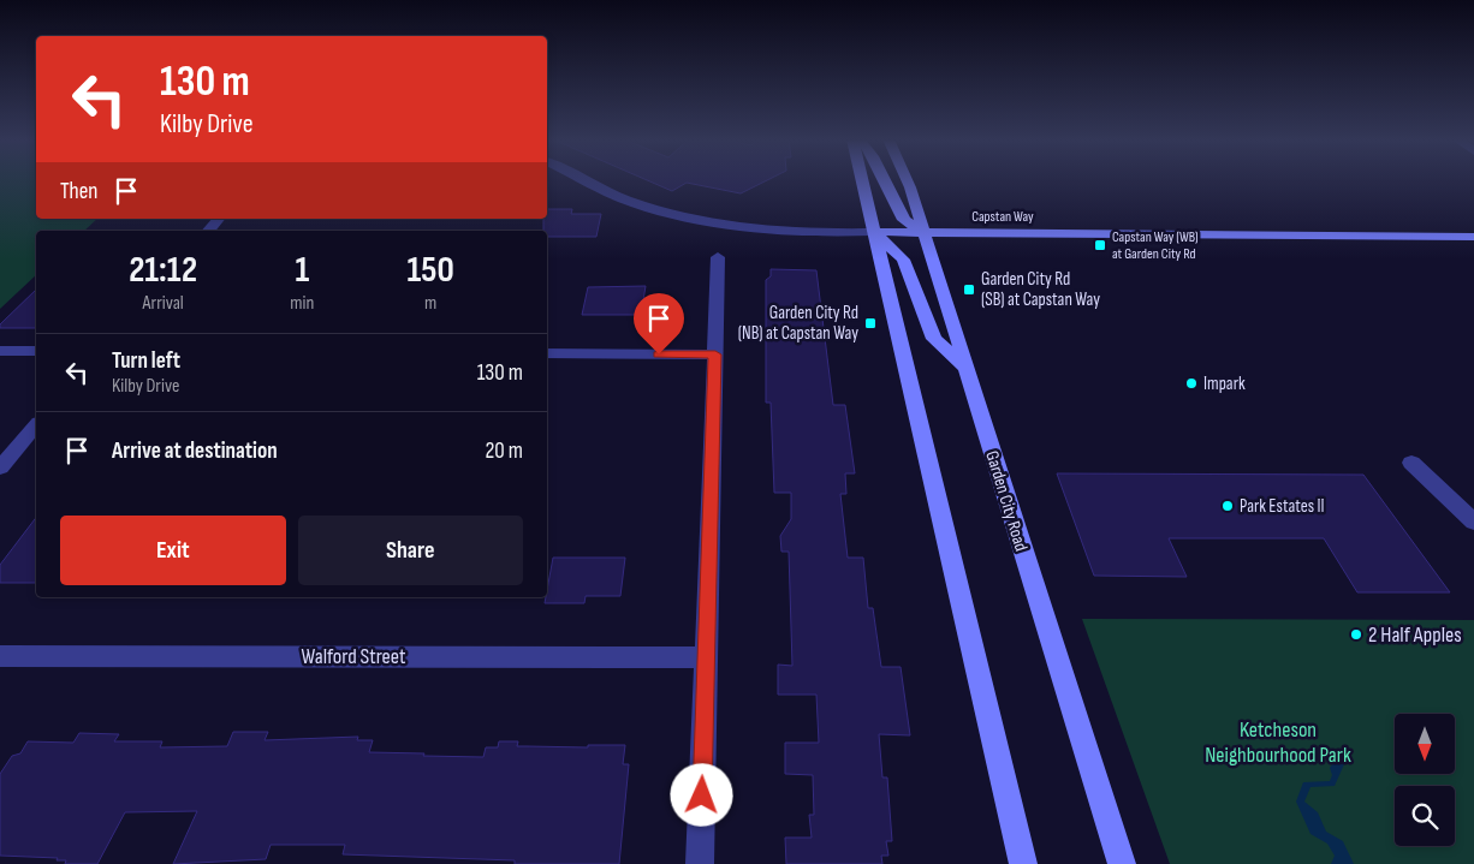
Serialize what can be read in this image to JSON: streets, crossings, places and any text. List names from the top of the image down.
{
  "streets": {
    "main road": ["Capstan Way", "Garden City Road"],
    "street": ["Walford Street"]
  },
  "crossings": [
    ["Capstan Way", "Garden City Road"]
  ],
  "parks": ["Ketcheson Neighbourhood Park"],
  "places": {
    "transit": ["Capstan Way (WB) at Garden City Rd", "Garden City Rd (SB) at Capstan Way", "Garden City Rd (NB) at Capstan Way"],
    "other": ["Impark", "Park Estates II", "2 Half Apples"]
  },
  "north": "bottom",
  "page": {
    "turn": ["130 m", "Kilby Drive"],
    "then": "Then",
    "eta": [
      "21:12",
      "Arrival",
      "1",
      "min",
      "150",
      "m"
    ],
    "list": [
      {
        "name": "Turn left",
        "note": "Kilby Drive",
        "value": "130 m"
      },
      {
        "name": "Arrive at destination",
        "value": "20 m"
      }
    ],
    "buttons": ["Exit", "Share"]
  }
}
